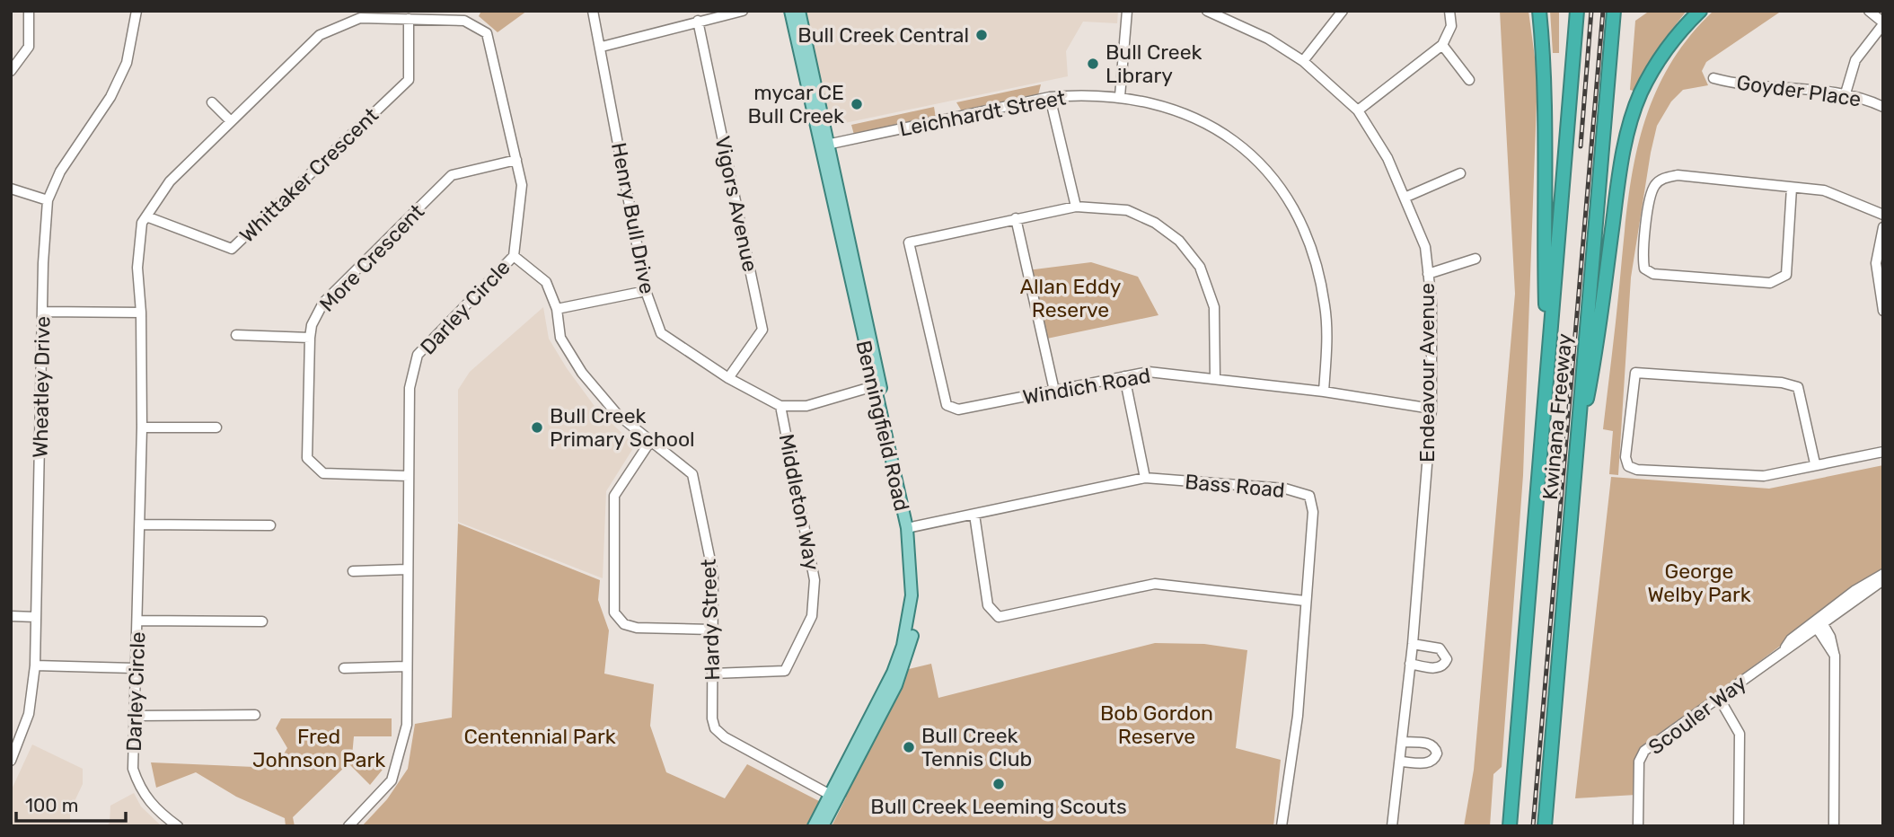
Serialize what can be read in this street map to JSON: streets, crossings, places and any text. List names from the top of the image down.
{
  "streets": {
    "highway": ["Kwinana Freeway"],
    "main road": ["Benningfield Road"],
    "street": [
      "Goyder Place",
      "Leichhardt Street",
      "Whittaker Crescent",
      "Vigors Avenue",
      "Henry Bull Drive",
      "More Crescent",
      "Darley Circle",
      "Endeavour Avenue",
      "Windich Road",
      "Wheatley Drive",
      "Bass Road",
      "Middleton Way",
      "Hardy Street",
      "Scouler Way"
    ]
  },
  "crossings": [
    ["Leichhardt Street", "Windich Road"],
    ["Leichhardt Street", "Benningfield Road"],
    ["Whittaker Crescent", "Darley Circle"],
    ["Vigors Avenue", "Henry Bull Drive"],
    ["Henry Bull Drive", "Middleton Way"],
    ["More Crescent", "Darley Circle"],
    ["Darley Circle", "Hardy Street"],
    ["Endeavour Avenue", "Windich Road"],
    ["Benningfield Road", "Bass Road"],
    ["Benningfield Road", "Hardy Street"],
    ["Middleton Way", "Hardy Street"]
  ],
  "parks": [
    "Allan Eddy Reserve",
    "George Welby Park",
    "Bob Gordon Reserve",
    "Fred Johnson Park",
    "Centennial Park"
  ],
  "places": [
    "Bull Creek Central",
    "Bull Creek Library",
    "mycar CE Bull Creek",
    "Bull Creek Primary School",
    "Bull Creek Tennis Club",
    "Bull Creek Leeming Scouts"
  ],
  "scale_bar": "100 m"
}
